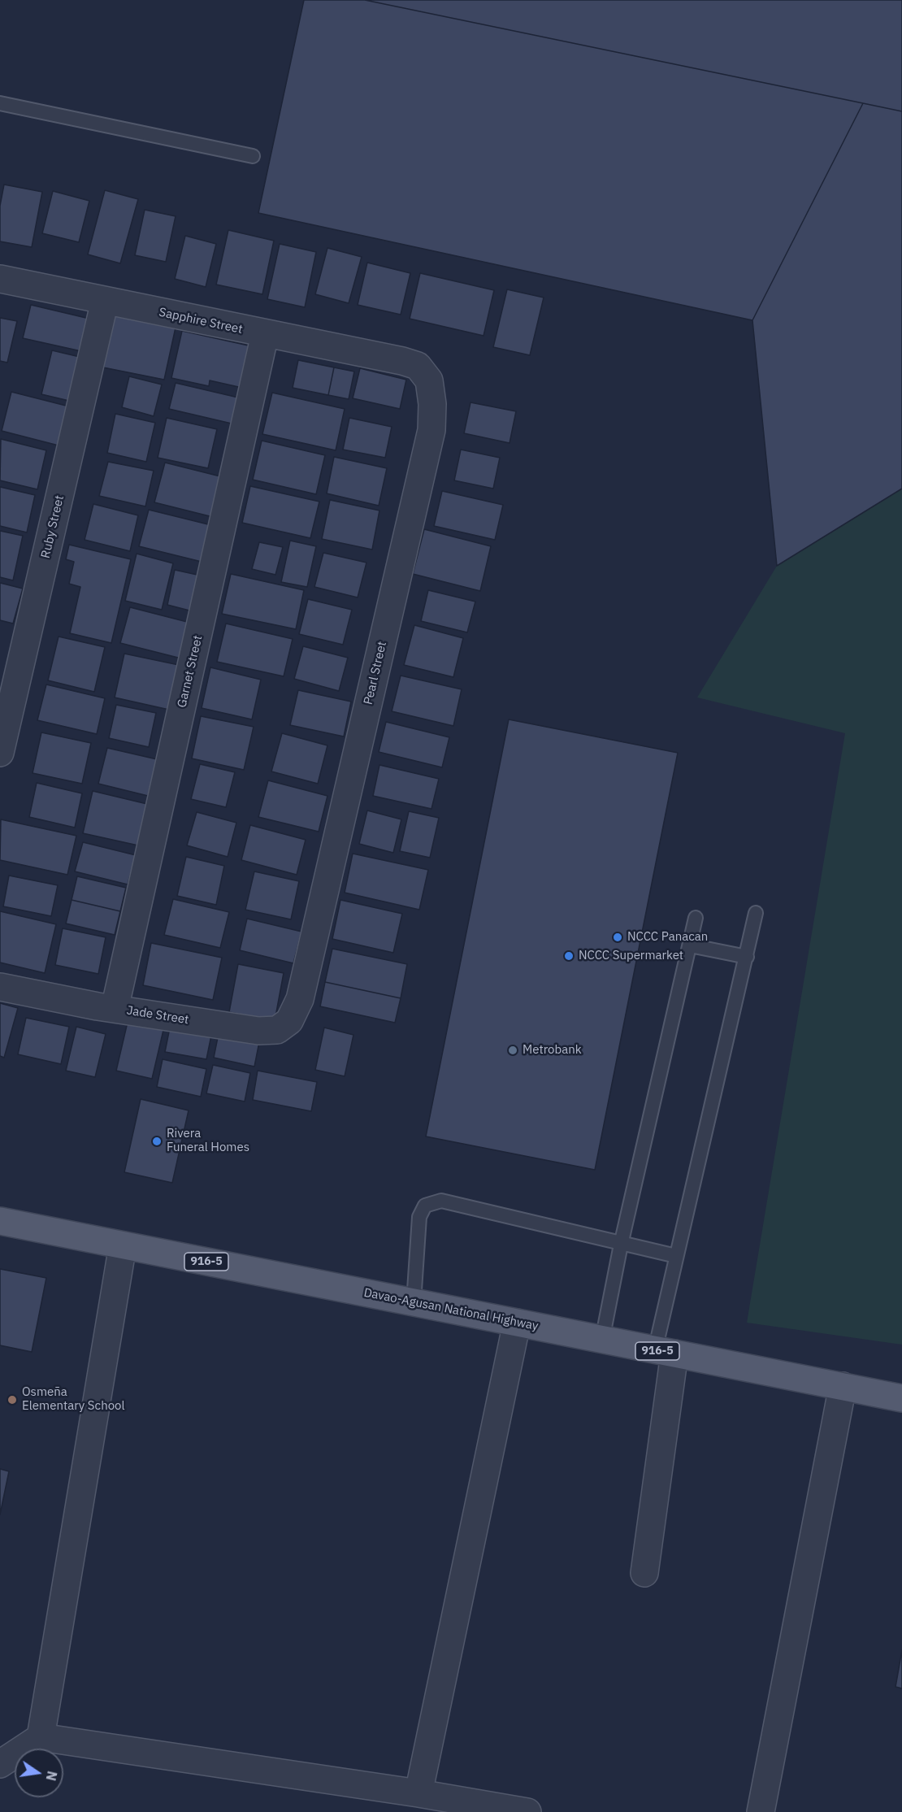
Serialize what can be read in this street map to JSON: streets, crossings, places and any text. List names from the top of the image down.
{
  "streets": {
    "main road": ["916-5", "Davao-Agusan National Highway"],
    "street": [
      "Sapphire Street",
      "Ruby Street",
      "Garnet Street",
      "Pearl Street",
      "Jade Street"
    ]
  },
  "crossings": [
    ["Sapphire Street", "Ruby Street"],
    ["Sapphire Street", "Garnet Street"],
    ["Sapphire Street", "Pearl Street"],
    ["Garnet Street", "Jade Street"],
    ["Pearl Street", "Jade Street"]
  ],
  "places": [
    "NCCC Panacan",
    "NCCC Supermarket",
    "Metrobank",
    "Rivera Funeral Homes",
    "Osmeña Elementary School"
  ],
  "north": "right"
}
